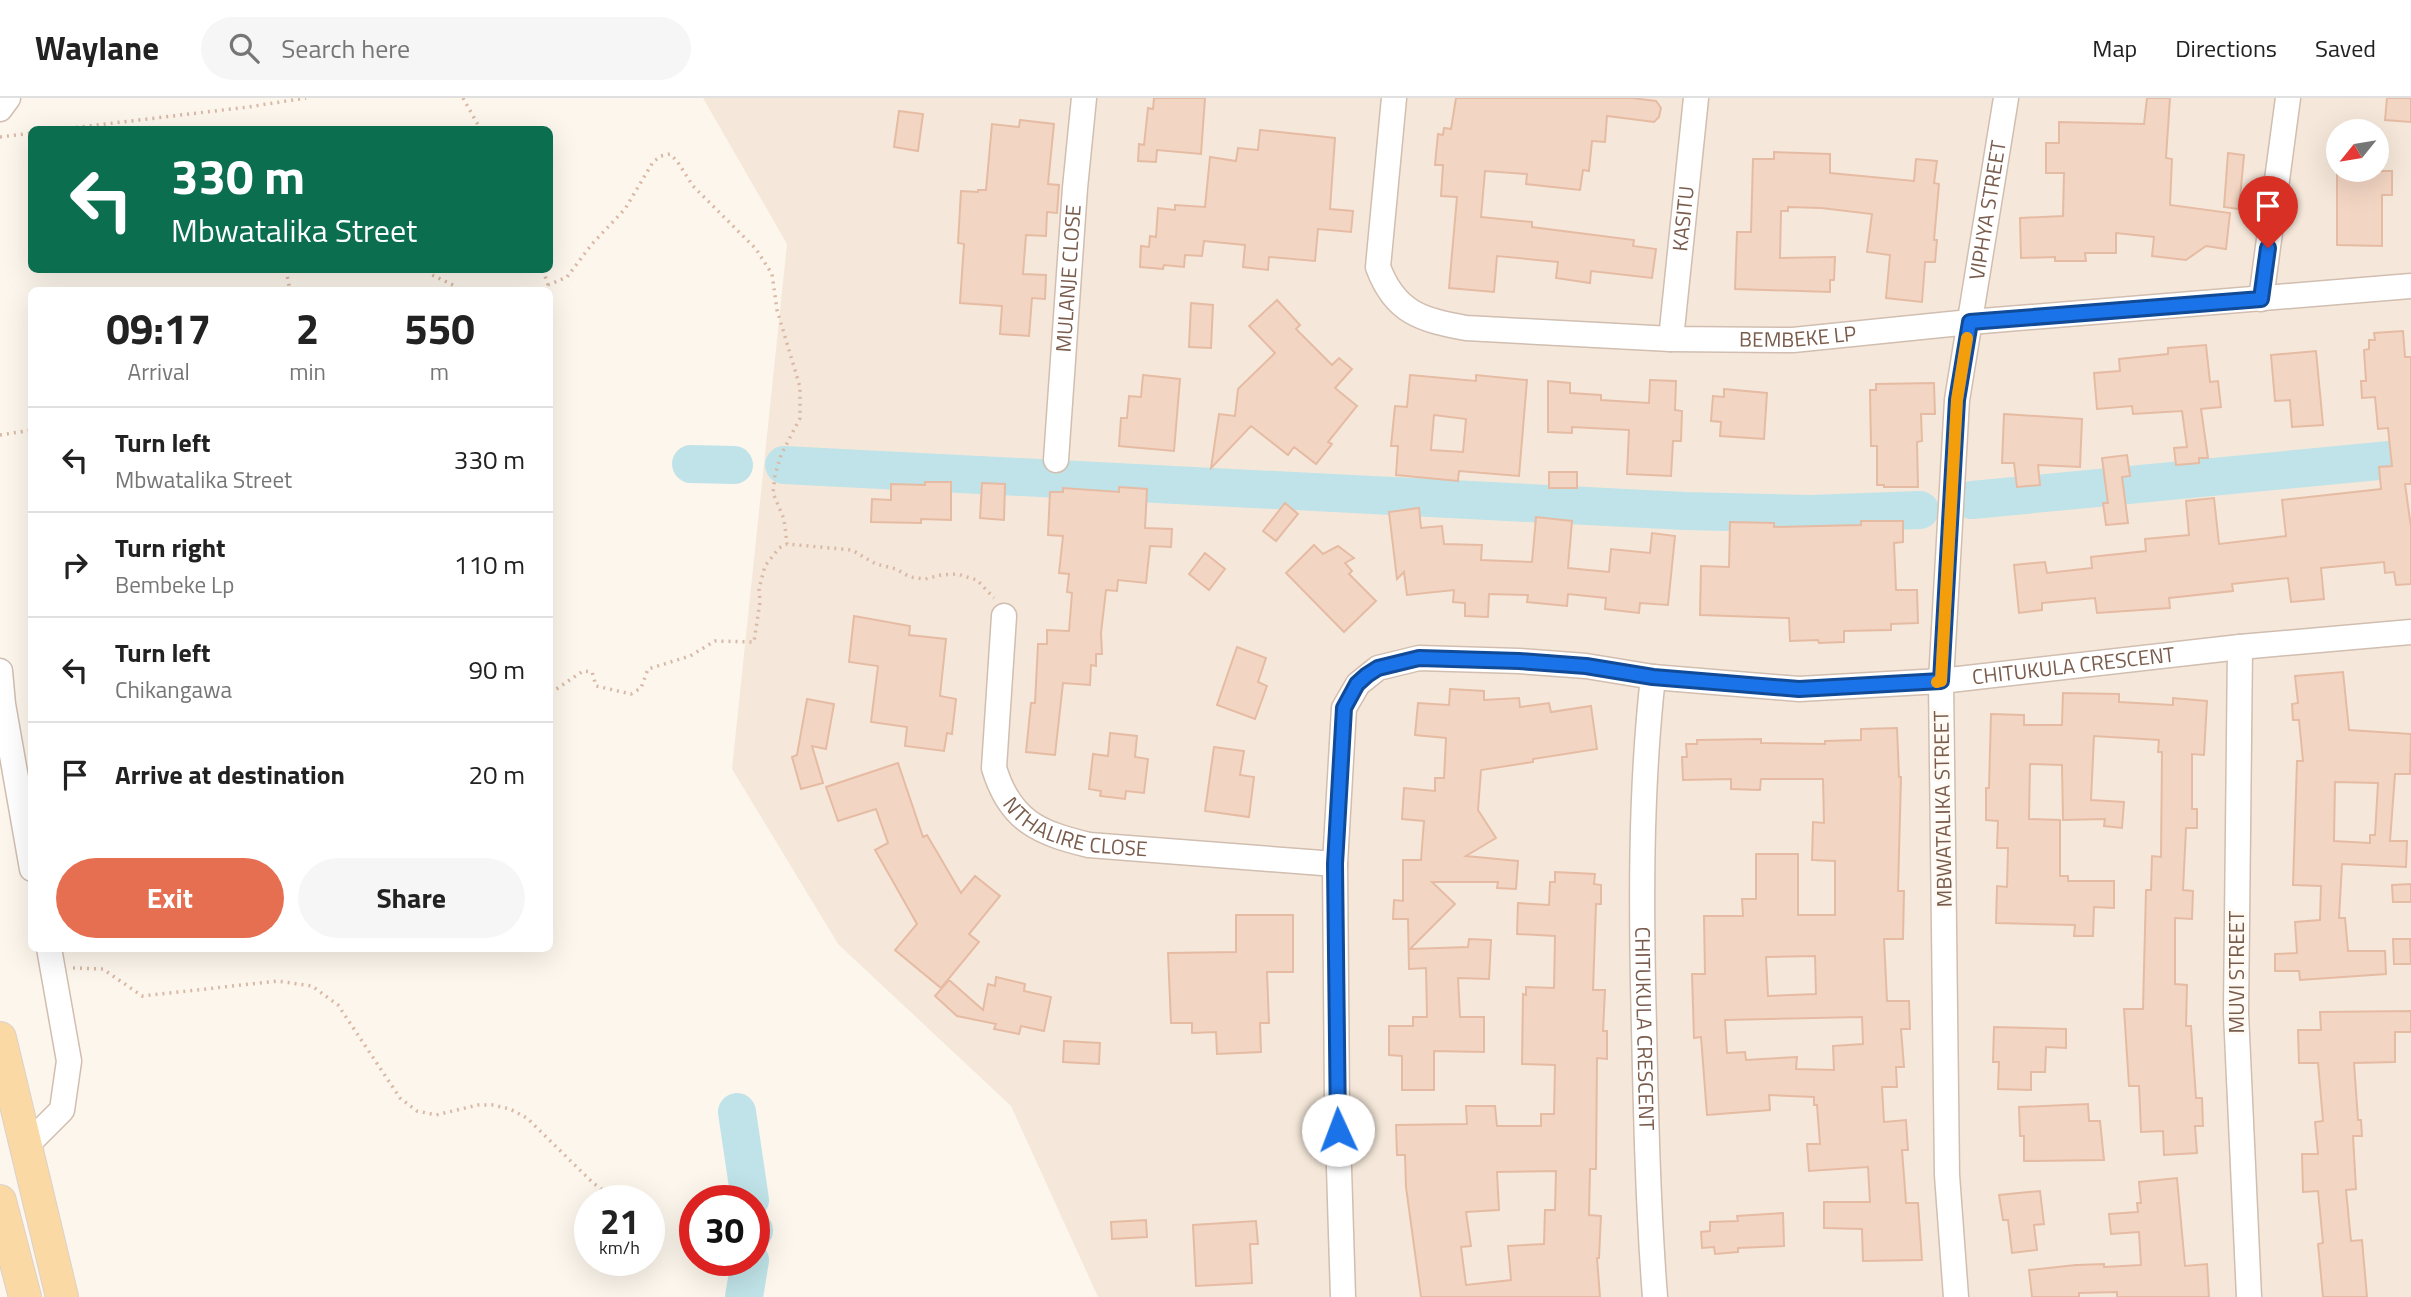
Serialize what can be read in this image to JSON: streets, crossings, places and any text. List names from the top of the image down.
{
  "streets": {
    "street": [
      "VIPHYA STREET",
      "KASITU",
      "MULANJE CLOSE",
      "BEMBEKE LP",
      "CHITUKULA CRESCENT",
      "MBWATALIKA STREET",
      "NTHALIRE CLOSE",
      "MUVI STREET"
    ]
  },
  "crossings": [
    ["VIPHYA STREET", "BEMBEKE LP"],
    ["VIPHYA STREET", "MBWATALIKA STREET"],
    ["KASITU", "BEMBEKE LP"],
    ["BEMBEKE LP", "MBWATALIKA STREET"],
    ["CHITUKULA CRESCENT", "MBWATALIKA STREET"],
    ["CHITUKULA CRESCENT", "NTHALIRE CLOSE"],
    ["CHITUKULA CRESCENT", "MUVI STREET"]
  ],
  "north": "bottom left",
  "page": {
    "header": "Waylane",
    "search": "Search here",
    "nav": ["Map", "Directions", "Saved"],
    "turn": ["330 m", "Mbwatalika Street"],
    "eta": [
      "09:17",
      "Arrival",
      "2",
      "min",
      "550",
      "m"
    ],
    "list": [
      {
        "name": "Turn left",
        "note": "Mbwatalika Street",
        "value": "330 m"
      },
      {
        "name": "Turn right",
        "note": "Bembeke Lp",
        "value": "110 m"
      },
      {
        "name": "Turn left",
        "note": "Chikangawa",
        "value": "90 m"
      },
      {
        "name": "Arrive at destination",
        "value": "20 m"
      }
    ],
    "buttons": ["Exit", "Share"],
    "speed": "21 km/h",
    "limit": "30"
  }
}
